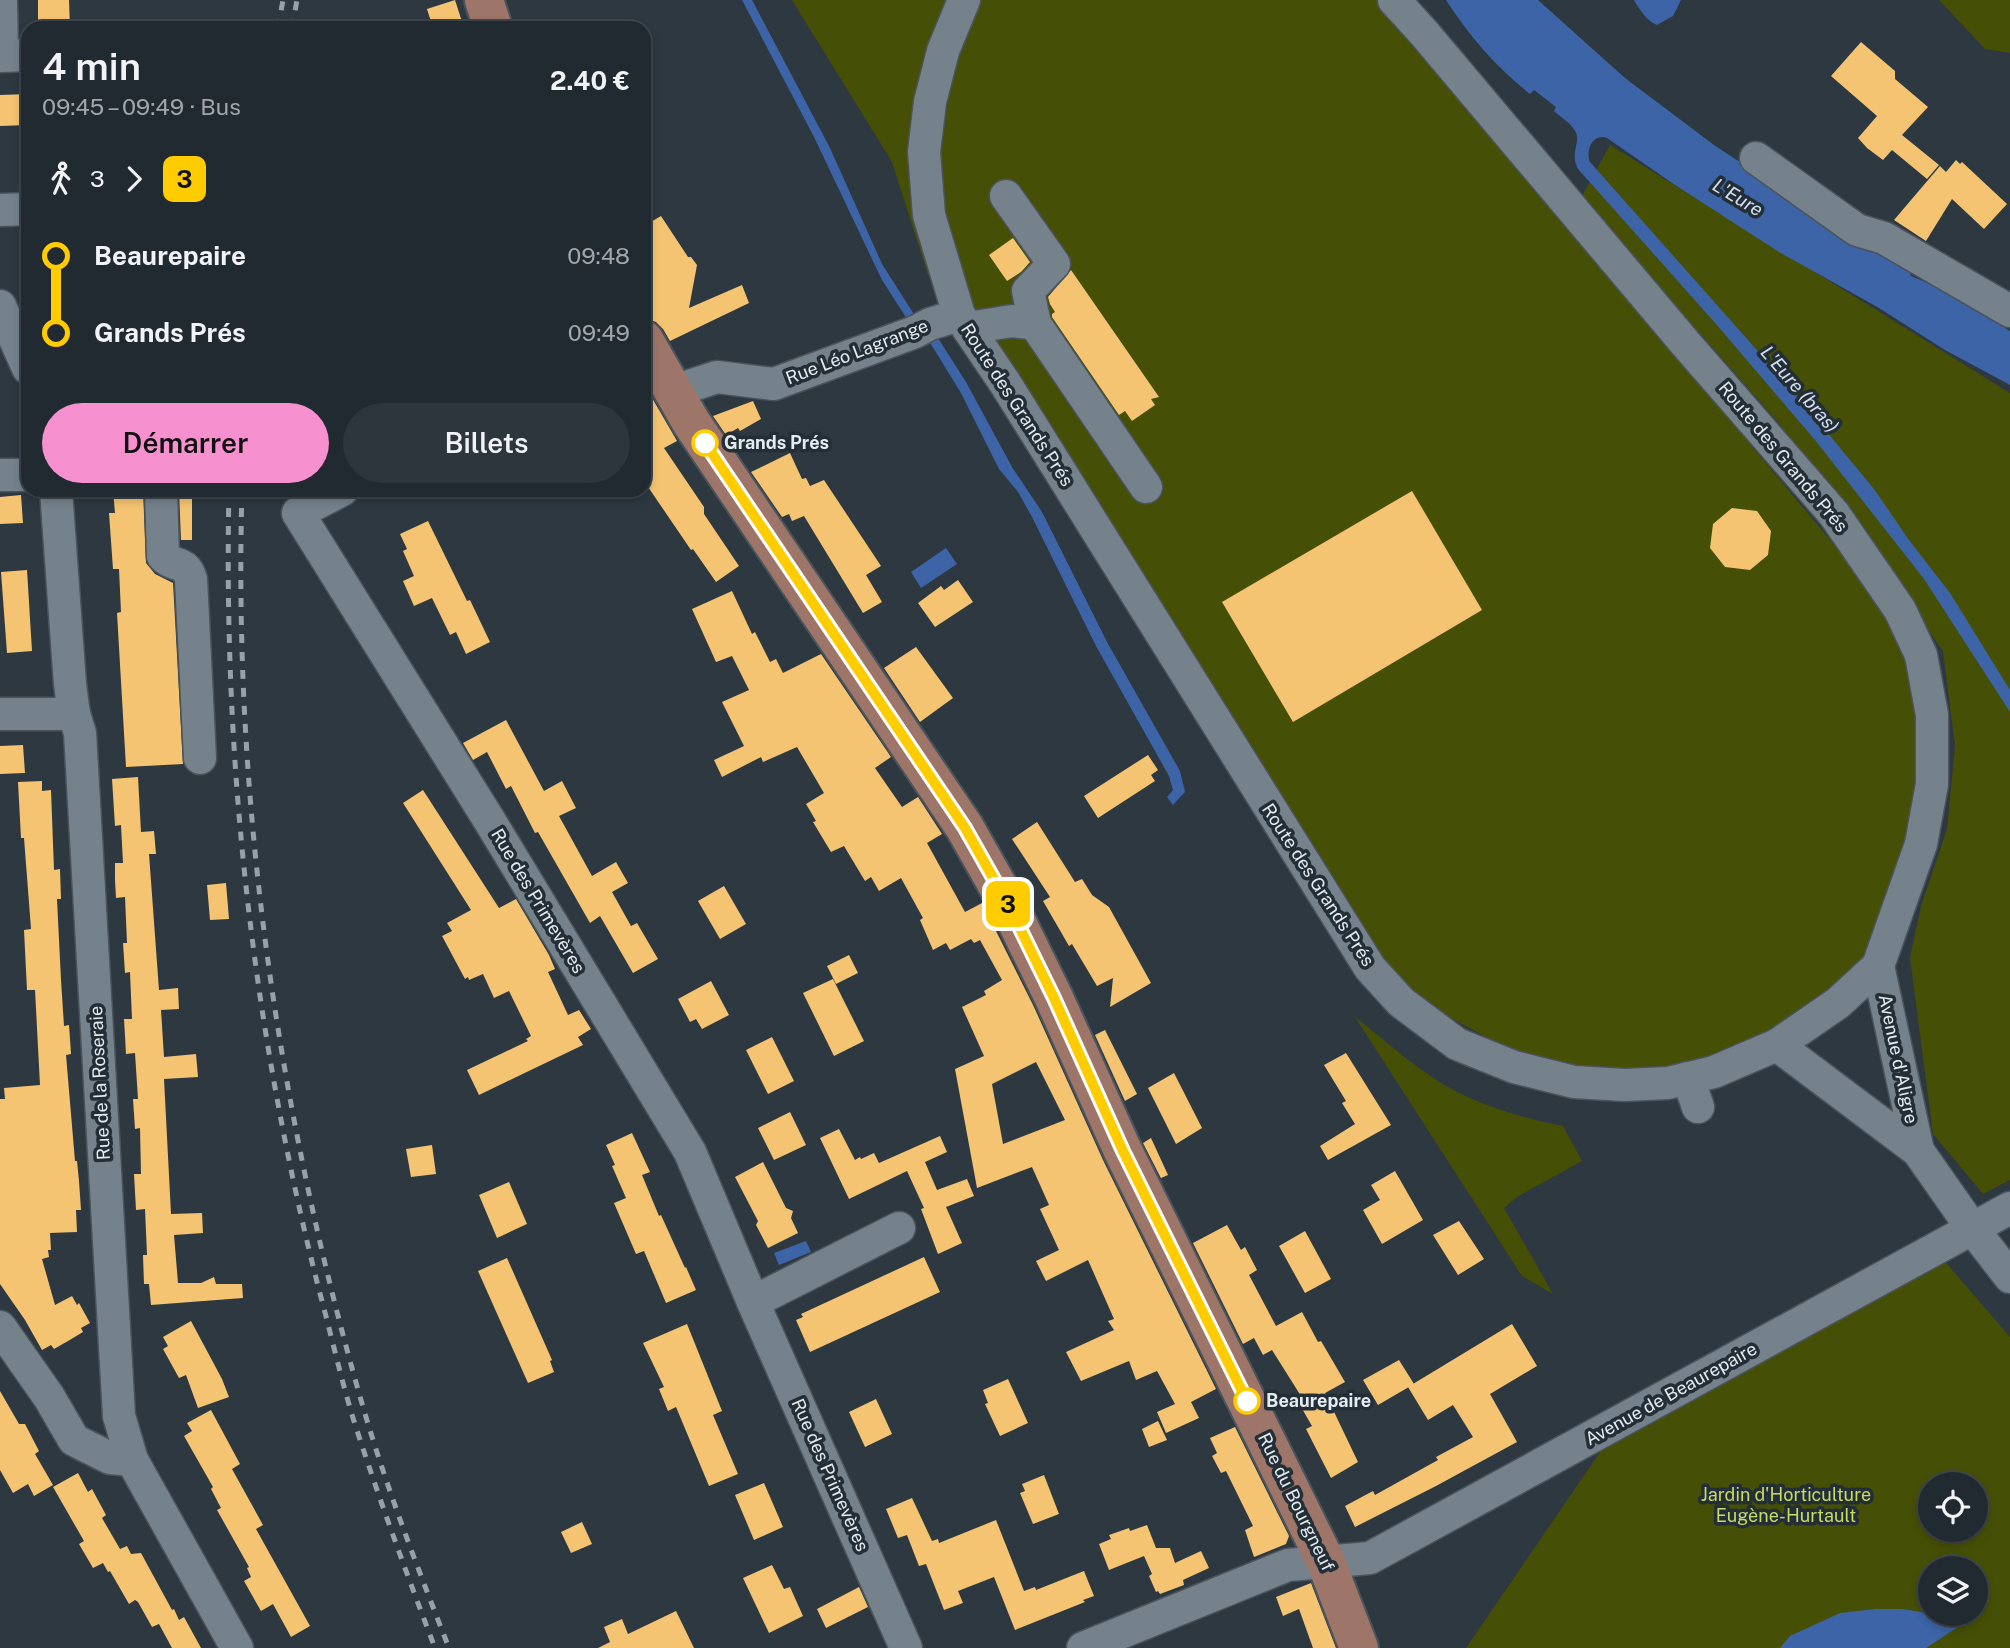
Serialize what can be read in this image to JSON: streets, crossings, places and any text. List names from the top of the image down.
{
  "streets": {
    "main road": ["Rue du Bourgneuf"],
    "street": [
      "Rue Léo Lagrange",
      "Route des Grands Prés",
      "Rue des Primevères",
      "Avenue d'Aligre",
      "Rue de la Roseraie",
      "Avenue de Beaurepaire"
    ]
  },
  "crossings": [
    ["Rue Léo Lagrange", "Route des Grands Prés"],
    ["Rue Léo Lagrange", "Rue du Bourgneuf"],
    ["Route des Grands Prés", "Avenue d'Aligre"],
    ["Avenue d'Aligre", "Avenue de Beaurepaire"],
    ["Avenue de Beaurepaire", "Rue du Bourgneuf"]
  ],
  "water": ["L'Eure", "L'Eure (bras)"],
  "parks": ["Jardin d'Horticulture Eugène-Hurtault"],
  "places": ["Grands Prés", "Beaurepaire"],
  "lines": ["bus line 3"],
  "page": {
    "on_map": "3",
    "heading": ["4 min", "09:45 – 09:49 · Bus", "2.40 €"],
    "legs": ["3", "3"],
    "list": [
      {
        "name": "Beaurepaire",
        "value": "09:48"
      },
      {
        "name": "Grands Prés",
        "value": "09:49"
      }
    ],
    "buttons": ["Démarrer", "Billets"]
  }
}
